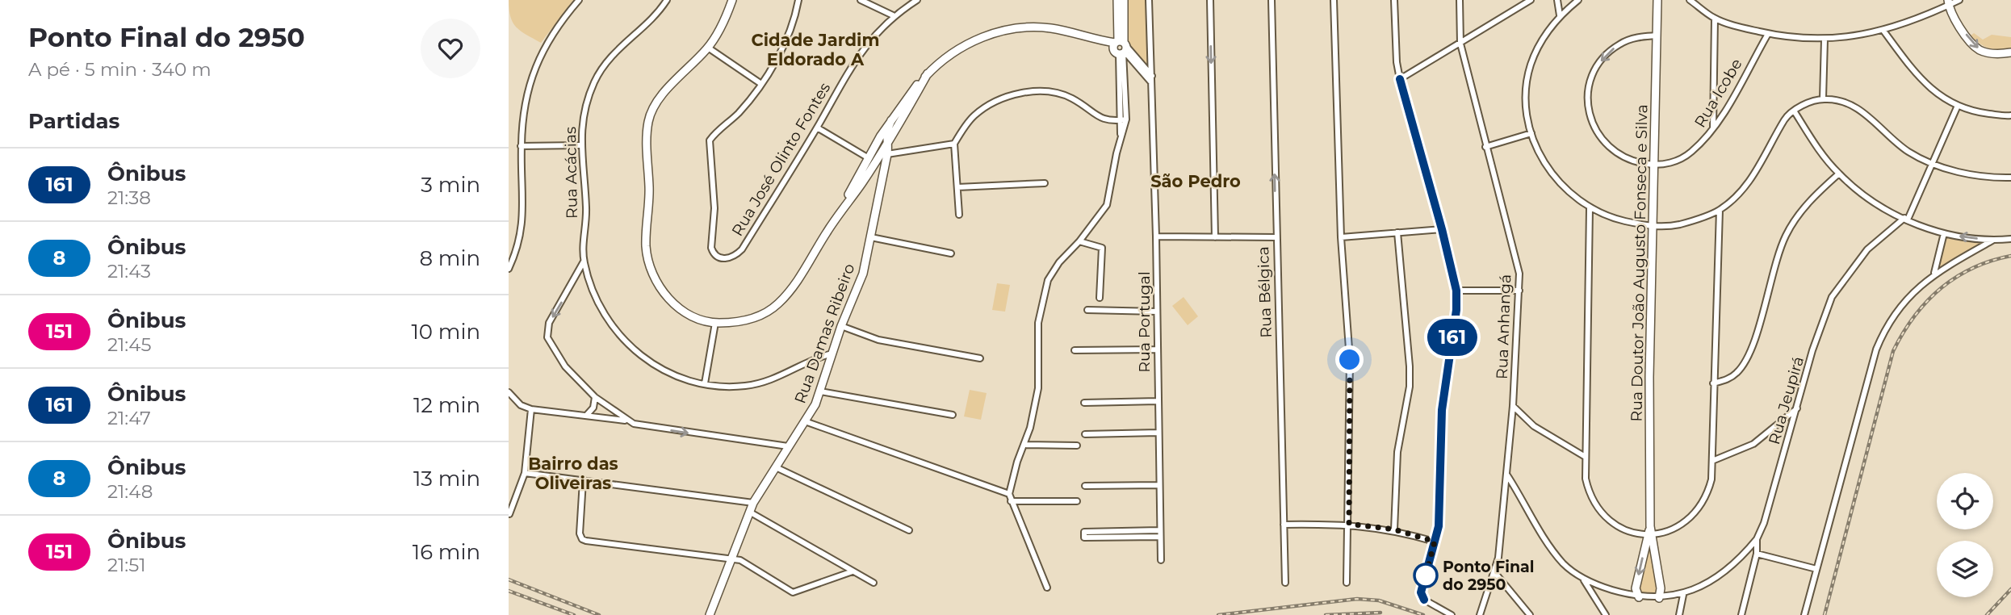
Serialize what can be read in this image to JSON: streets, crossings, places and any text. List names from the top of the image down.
{
  "streets": {
    "street": [
      "Rua Icobe",
      "Rua José Olinto Fontes",
      "Rua Acácias",
      "Rua Doutor João Augusto Fonseca e Silva",
      "Rua Bélgica",
      "Rua Portugal",
      "Rua Anhangá",
      "Rua Damas Ribeiro",
      "Rua Jeupirá"
    ]
  },
  "crossings": [
    ["Rua Icobe", "Rua Doutor João Augusto Fonseca e Silva"],
    ["Rua Acácias", "Rua Damas Ribeiro"]
  ],
  "one_way": ["Rua Bélgica"],
  "districts": ["Cidade Jardim Eldorado A", "São Pedro", "Bairro das Oliveiras"],
  "places": ["Ponto Final do 2950"],
  "lines": ["bus line 161"],
  "page": {
    "heading": [
      ["Ponto Final do 2950", "A pé · 5 min · 340 m"],
      "Partidas"
    ],
    "on_map": "161",
    "list": [
      {
        "mark": "161",
        "name": "Ônibus",
        "note": "21:38",
        "value": "3 min"
      },
      {
        "mark": "8",
        "name": "Ônibus",
        "note": "21:43",
        "value": "8 min"
      },
      {
        "mark": "151",
        "name": "Ônibus",
        "note": "21:45",
        "value": "10 min"
      },
      {
        "mark": "161",
        "name": "Ônibus",
        "note": "21:47",
        "value": "12 min"
      },
      {
        "mark": "8",
        "name": "Ônibus",
        "note": "21:48",
        "value": "13 min"
      },
      {
        "mark": "151",
        "name": "Ônibus",
        "note": "21:51",
        "value": "16 min"
      }
    ]
  }
}
